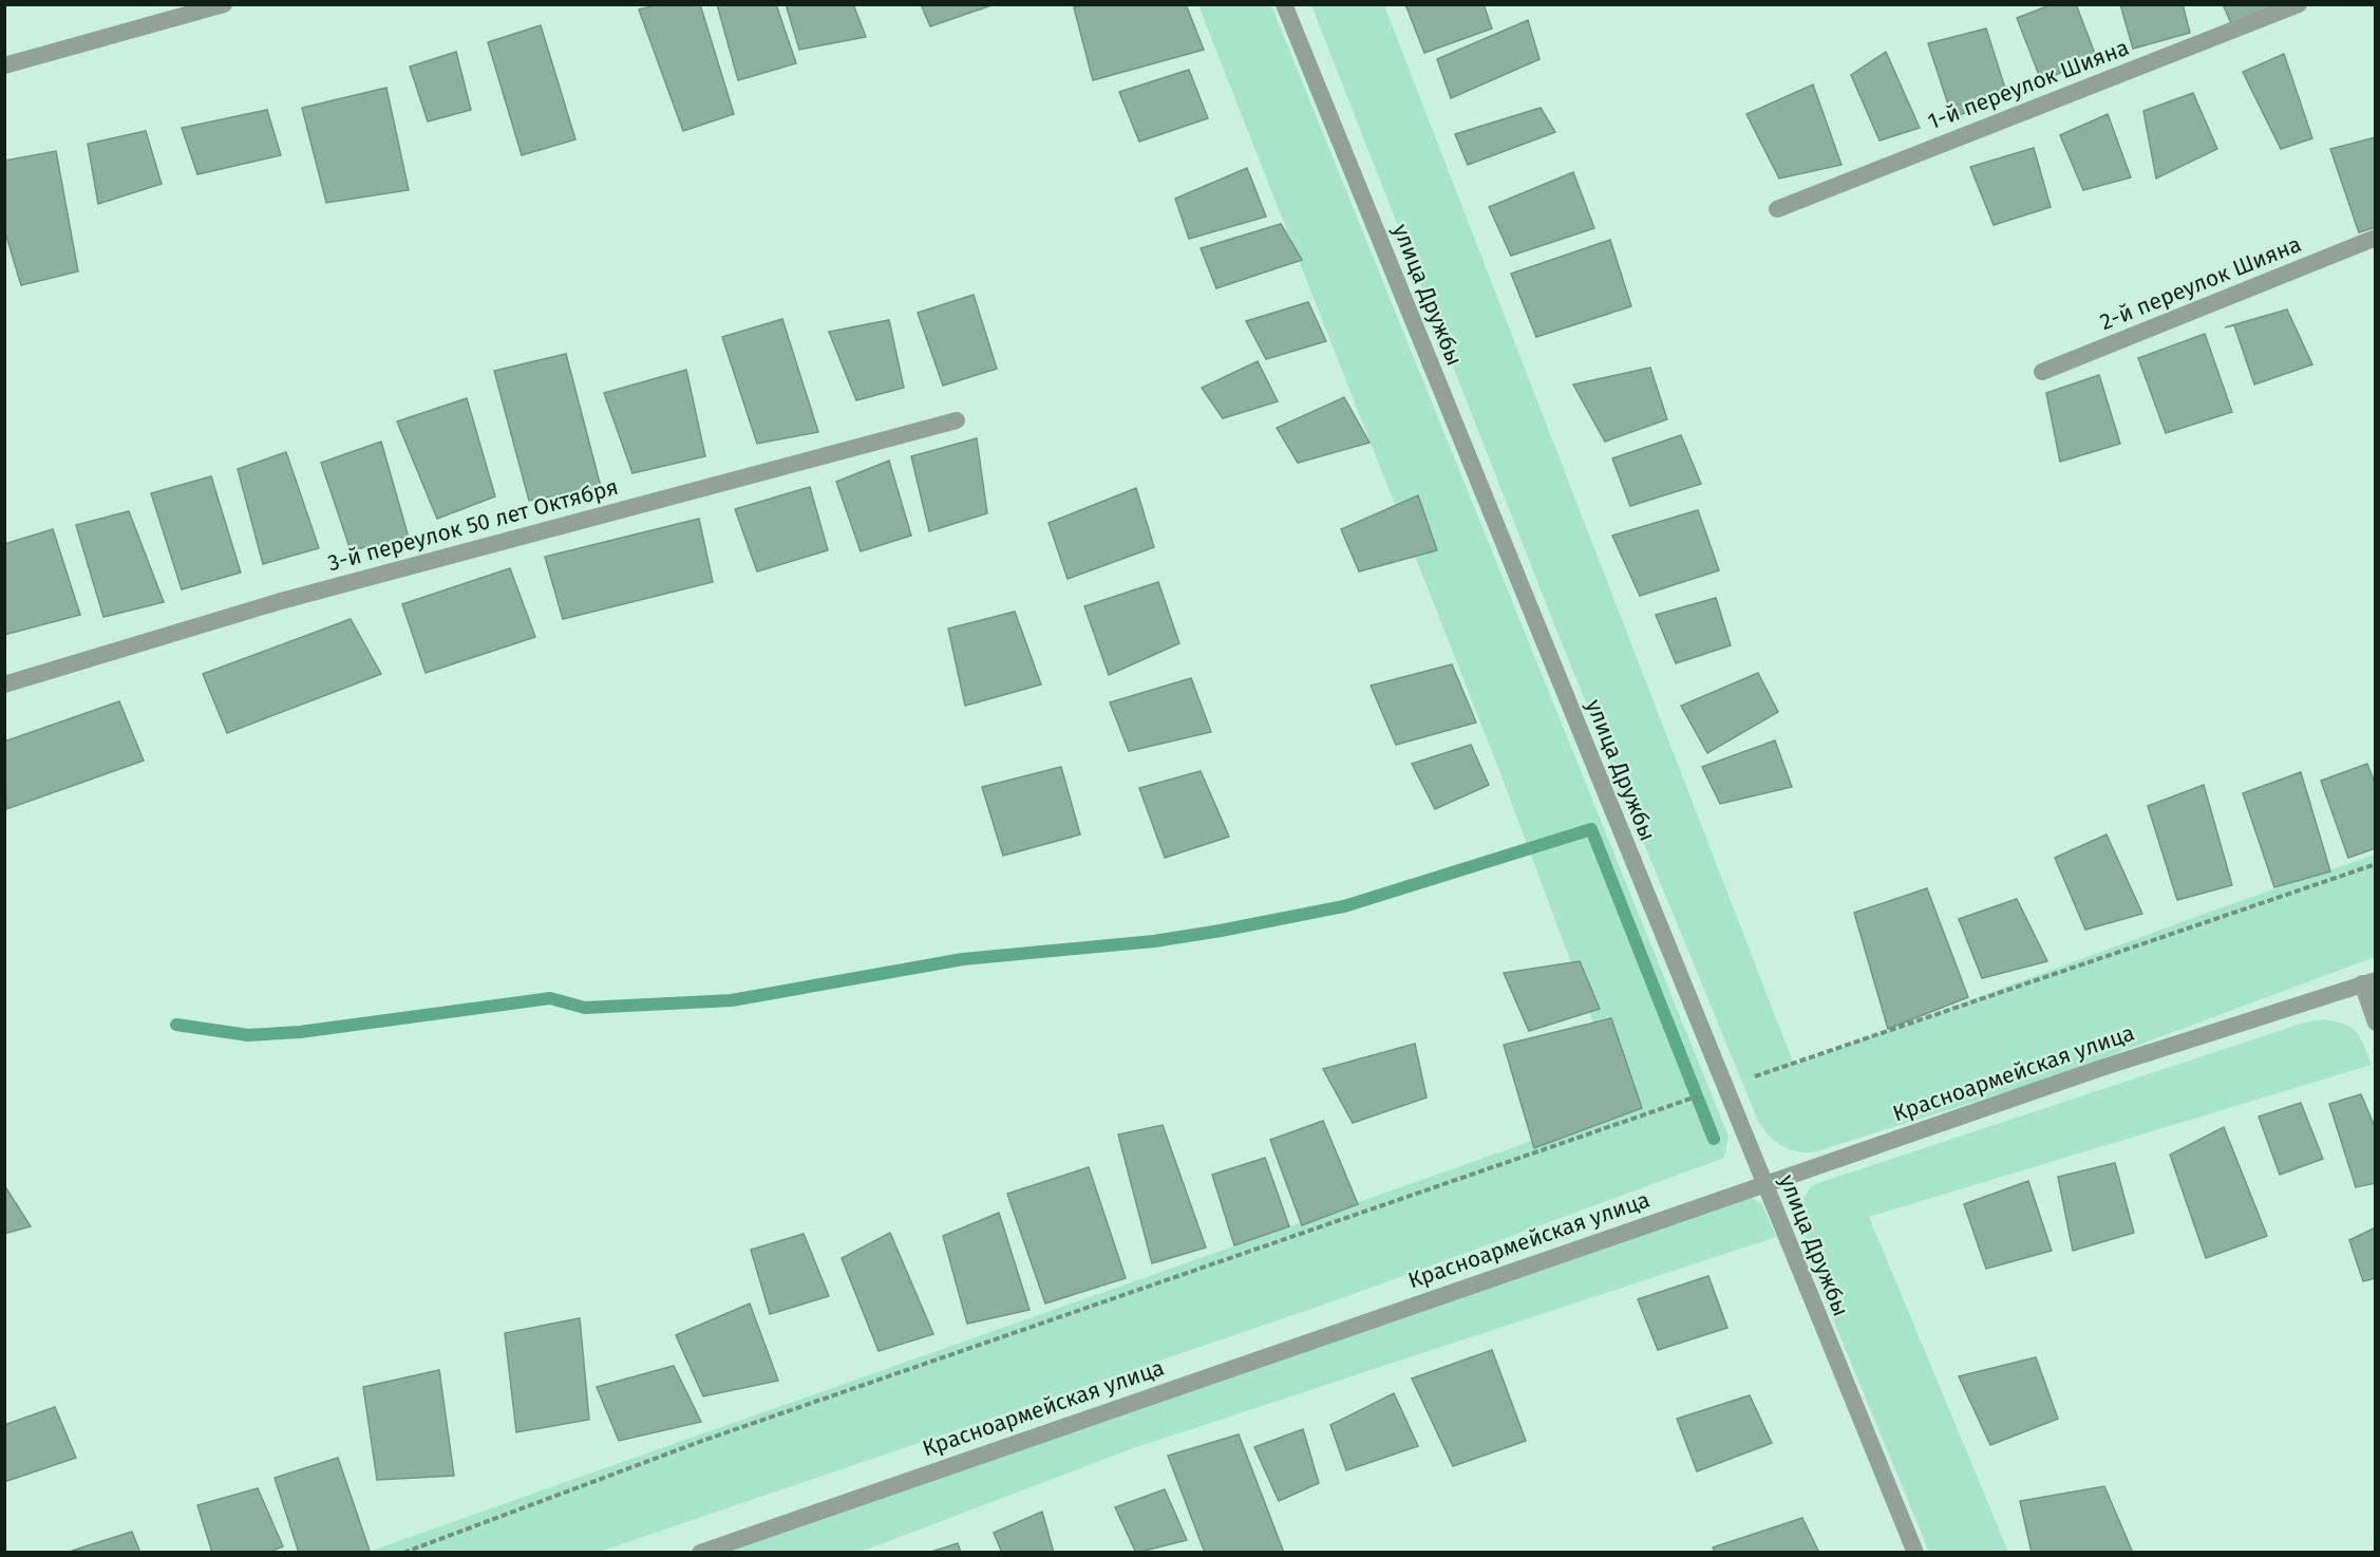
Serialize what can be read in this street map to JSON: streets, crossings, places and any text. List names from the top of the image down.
{
  "streets": {
    "street": [
      "1-й переулок Шияна",
      "2-й переулок Шияна",
      "улица Дружбы",
      "3-й переулок 50 лет Октября",
      "Красноармейская улица"
    ]
  },
  "crossings": [
    ["улица Дружбы", "Красноармейская улица"]
  ]
}
